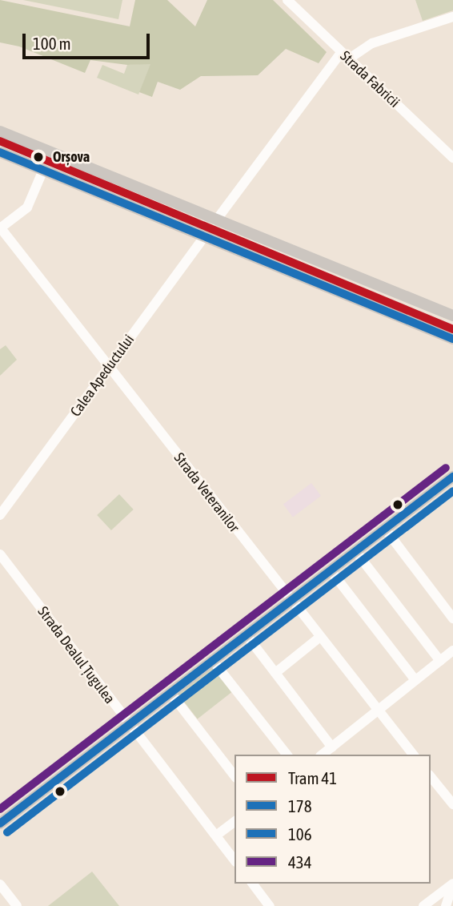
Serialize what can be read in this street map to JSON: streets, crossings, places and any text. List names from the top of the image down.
{
  "streets": {
    "street": [
      "Strada Fabricii",
      "Calea Apeductului",
      "Strada Veteranilor",
      "Strada Dealul Țugulea"
    ]
  },
  "crossings": [
    ["Calea Apeductului", "Strada Veteranilor"]
  ],
  "places": ["Orșova"],
  "lines": [
    "tram line 41",
    "transit line 178",
    "transit line 434",
    "transit line 106"
  ],
  "legend": [
    "Tram 41",
    "178",
    "106",
    "434"
  ],
  "scale_bar": "100 m"
}
